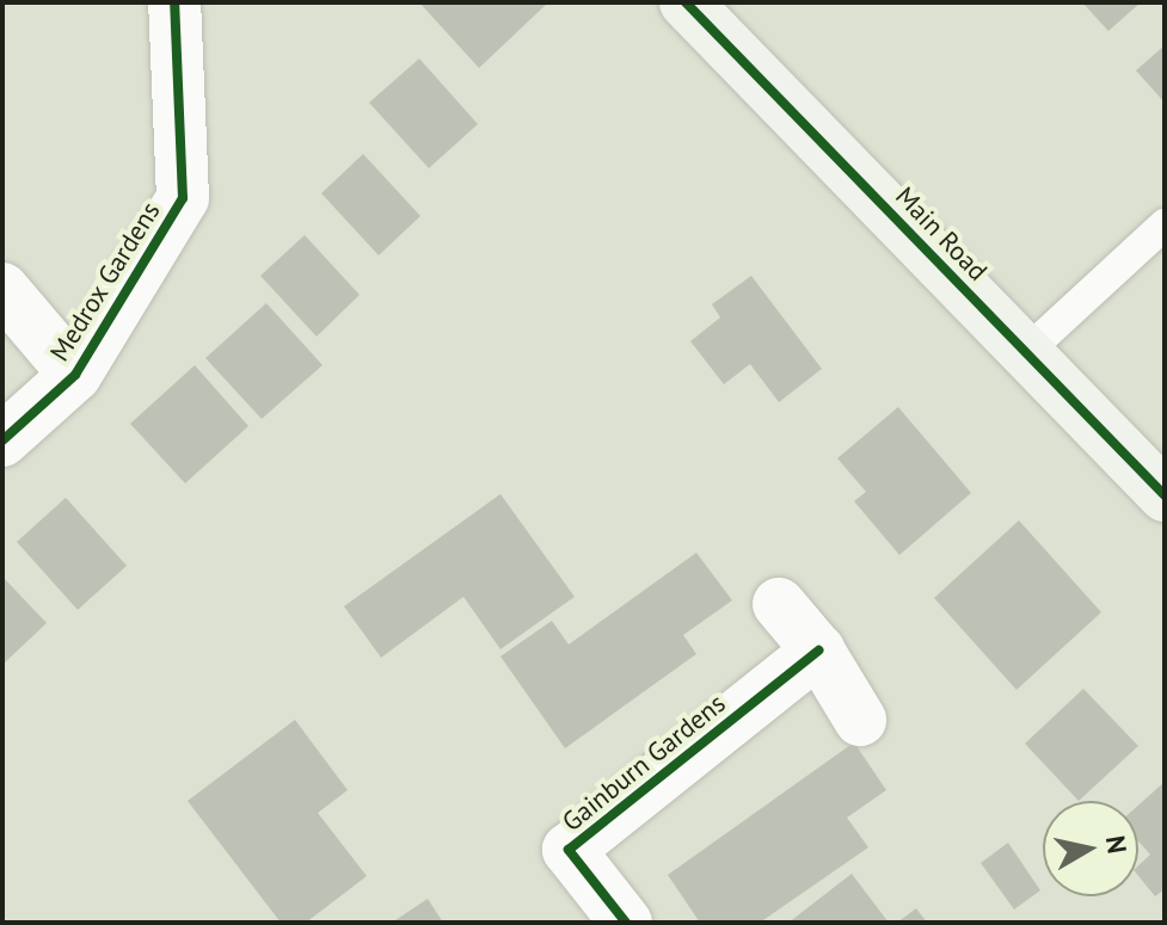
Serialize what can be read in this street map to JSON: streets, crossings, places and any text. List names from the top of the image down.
{
  "streets": {
    "street": ["Main Road", "Medrox Gardens", "Gainburn Gardens"]
  },
  "north": "right"
}
